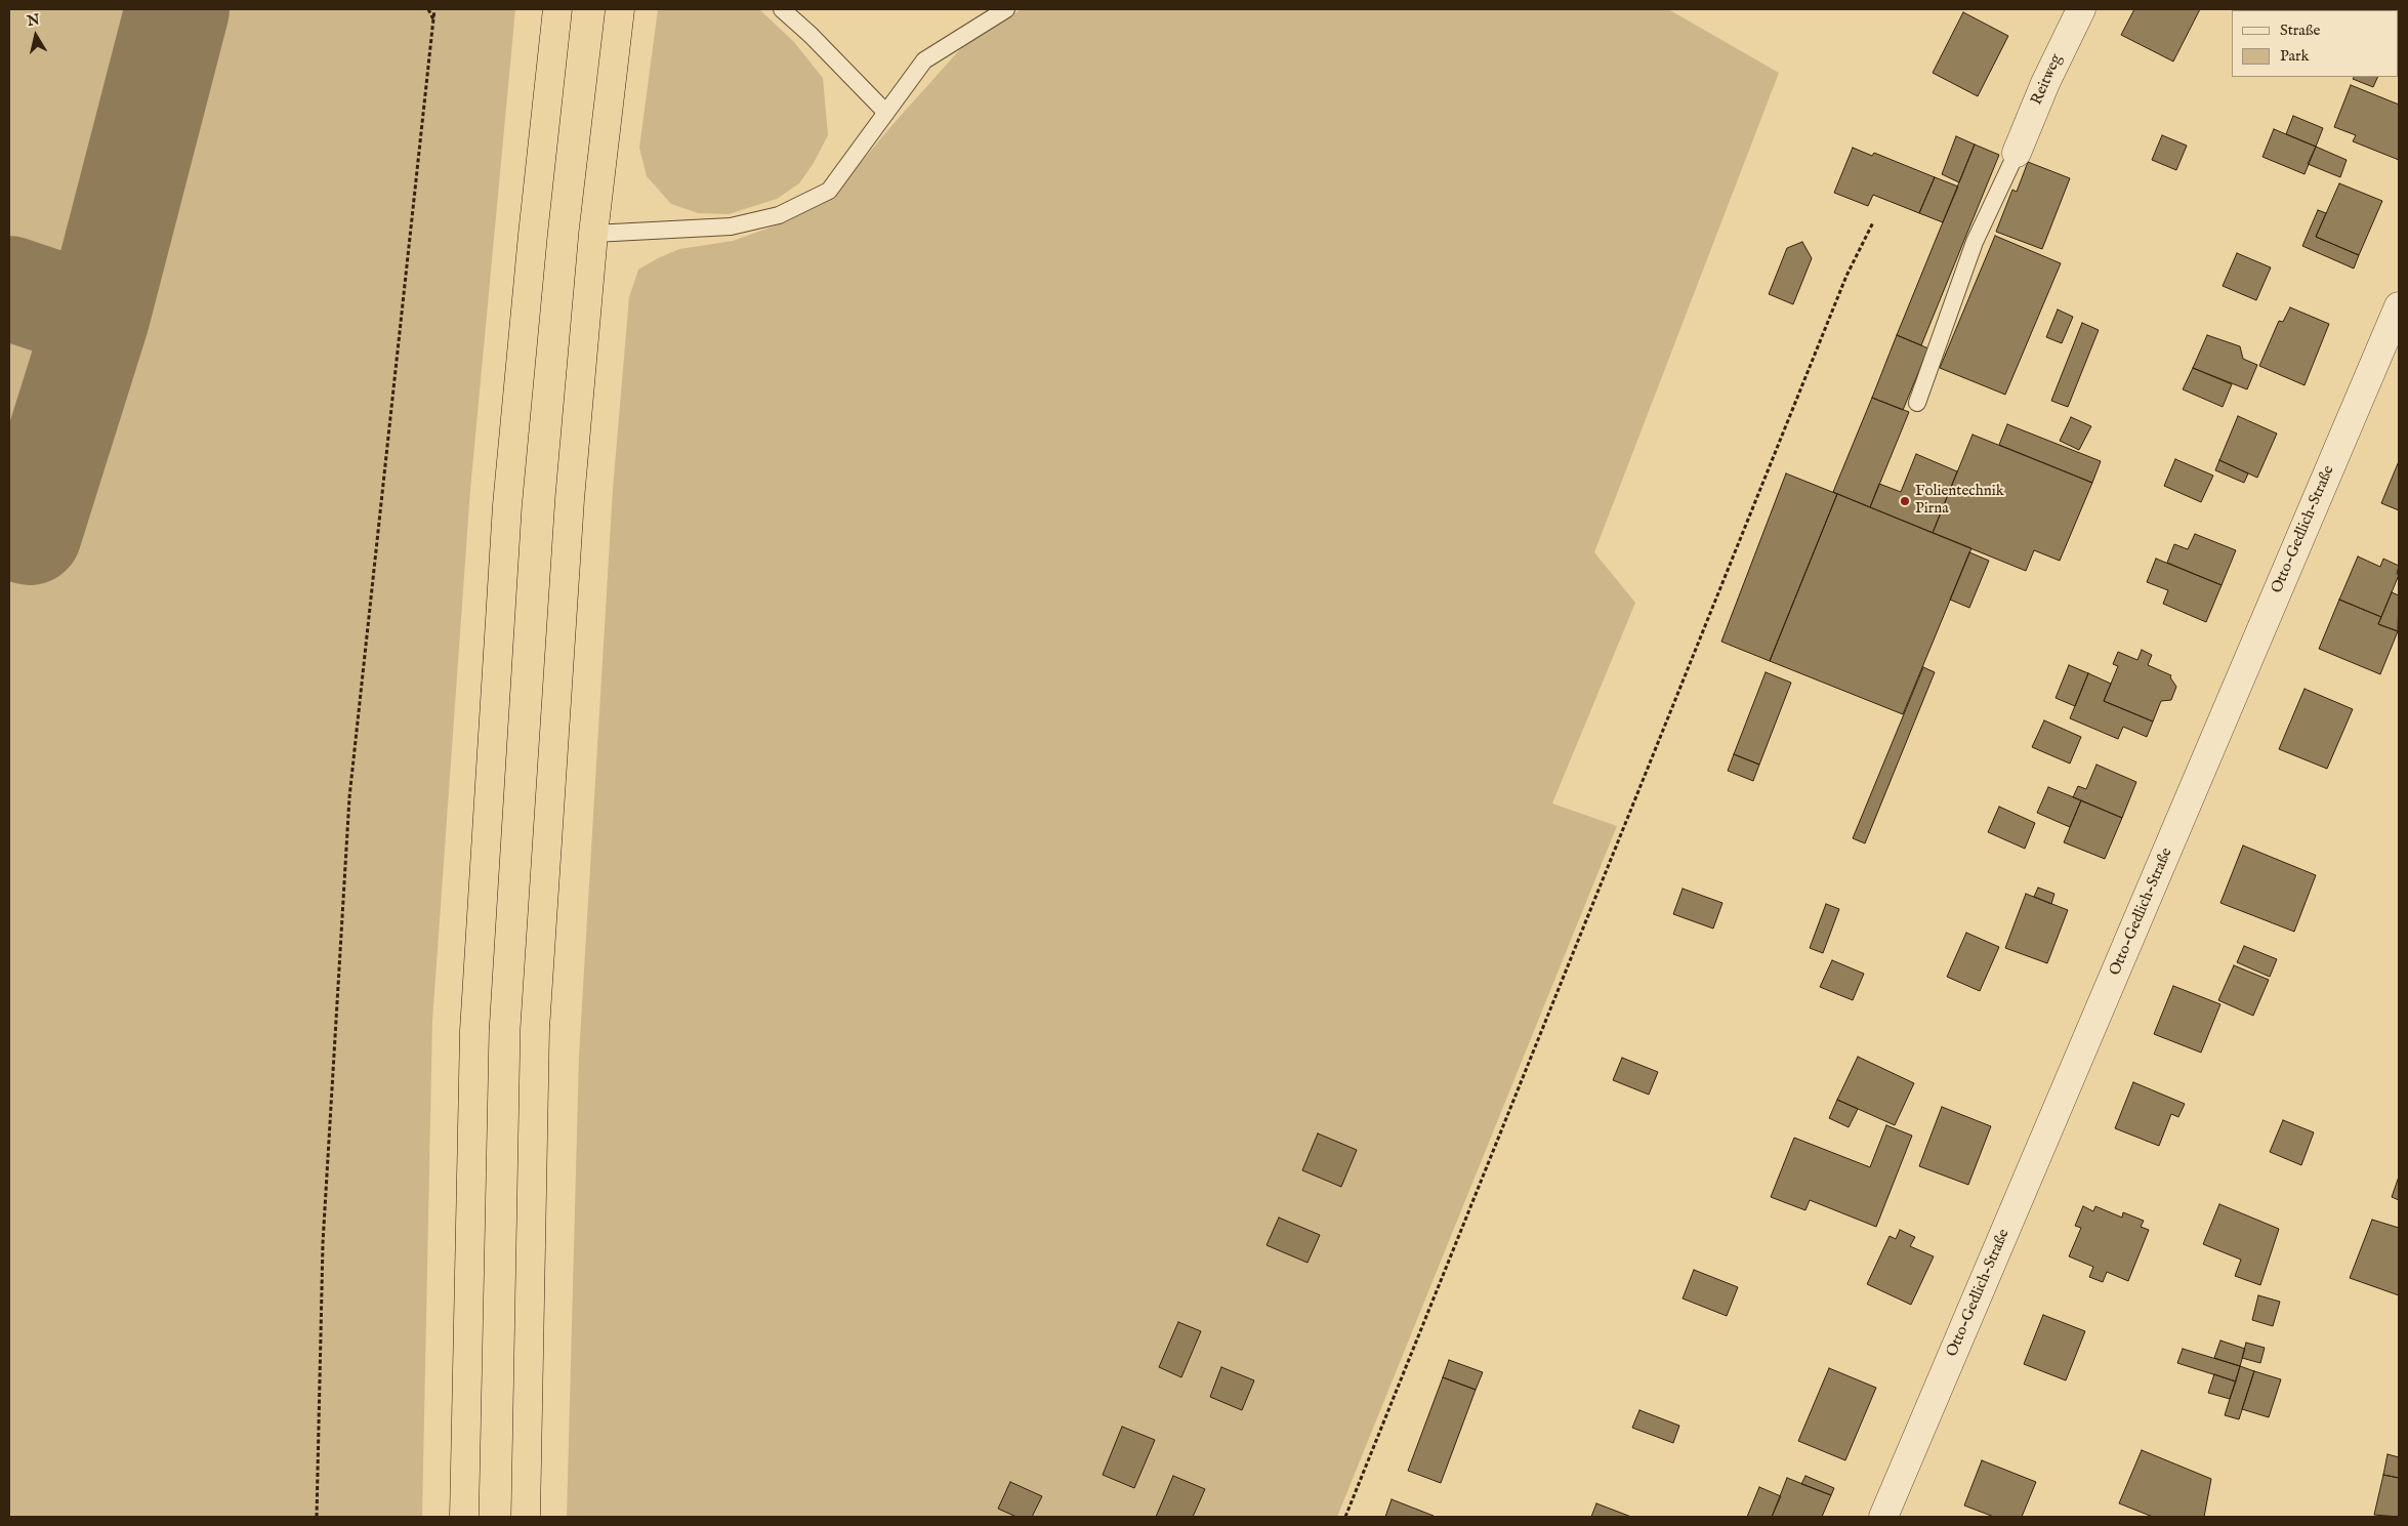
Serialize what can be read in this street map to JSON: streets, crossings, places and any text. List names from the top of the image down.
{
  "streets": {
    "street": ["Reitweg", "Otto-Gedlich-Straße"]
  },
  "places": ["Folientechnik Pirna"],
  "legend": ["Straße", "Park"],
  "north": "top"
}
